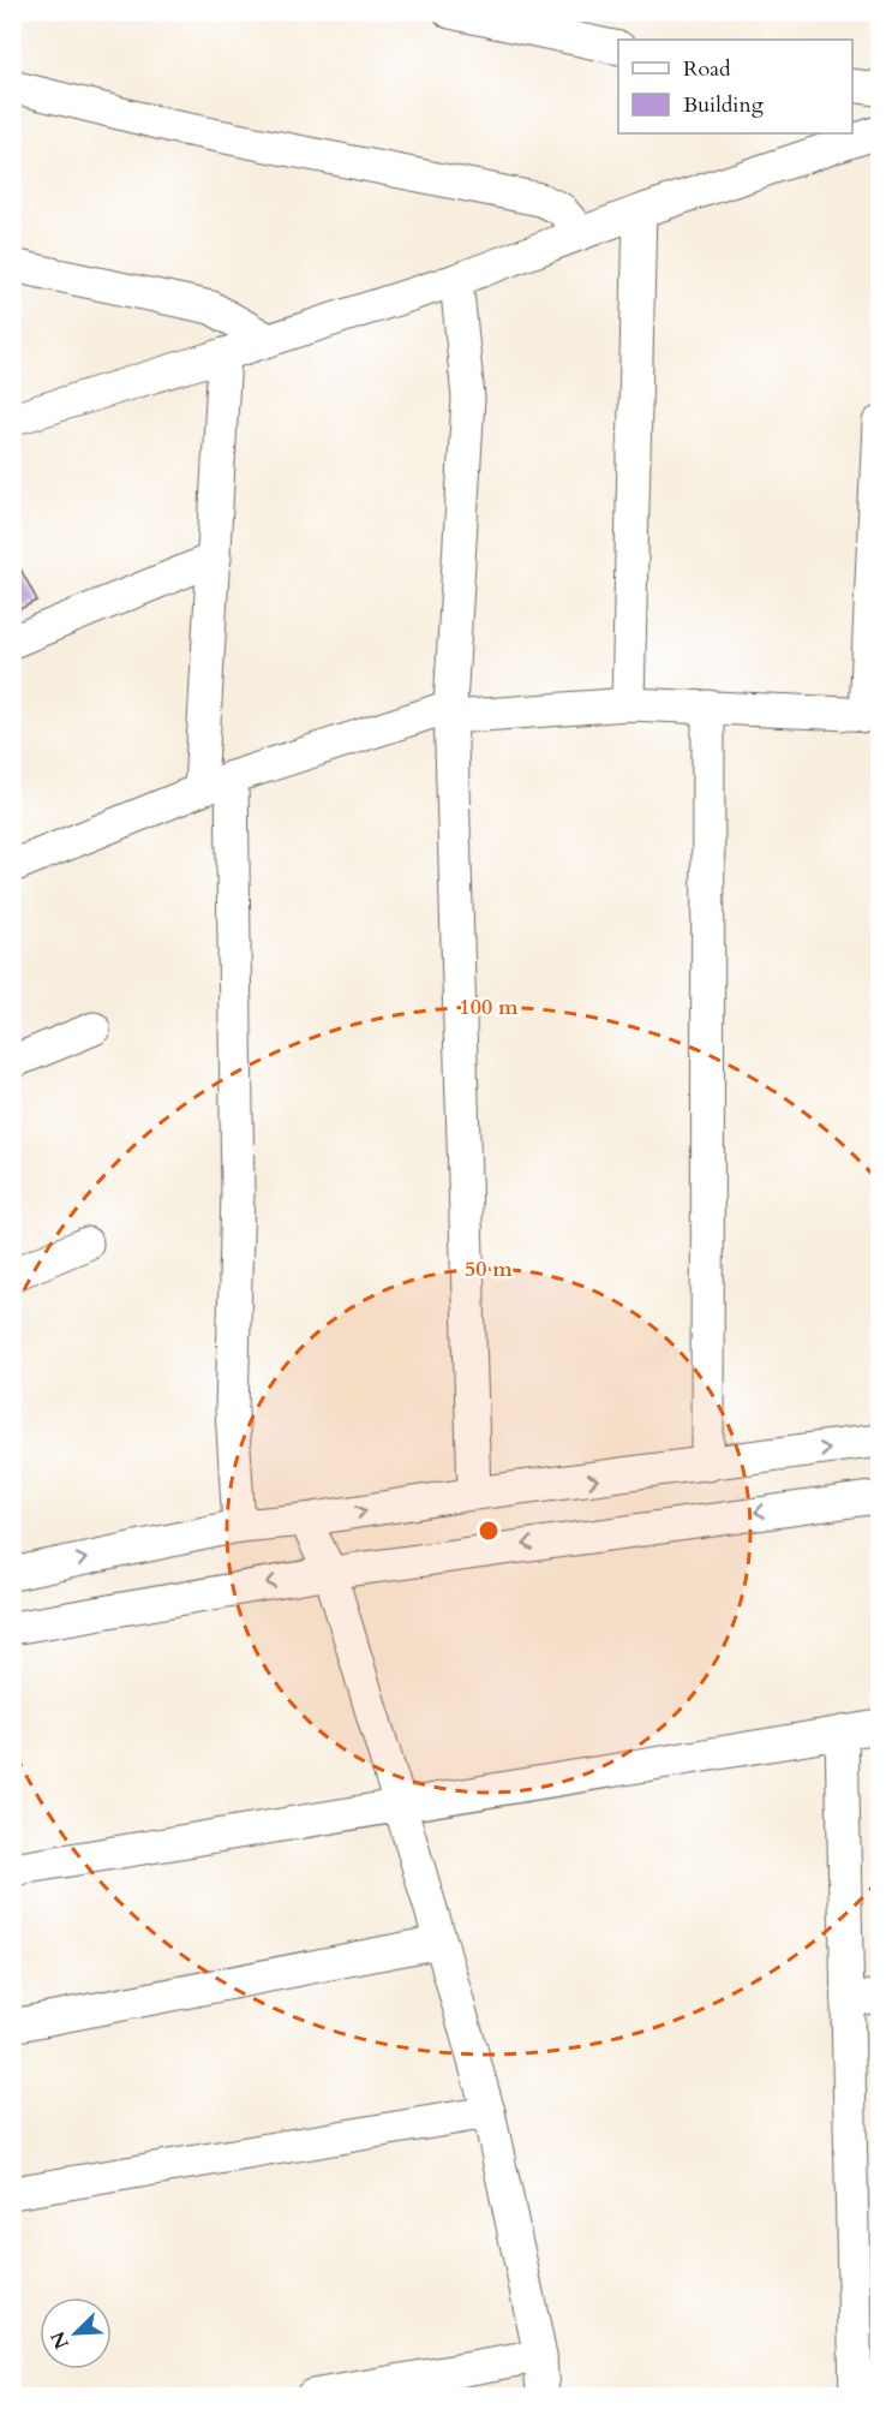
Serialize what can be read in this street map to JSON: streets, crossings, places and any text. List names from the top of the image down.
{
  "legend": ["Road", "Building"],
  "north": "bottom left",
  "rings": ["100 m", "50 m"]
}
